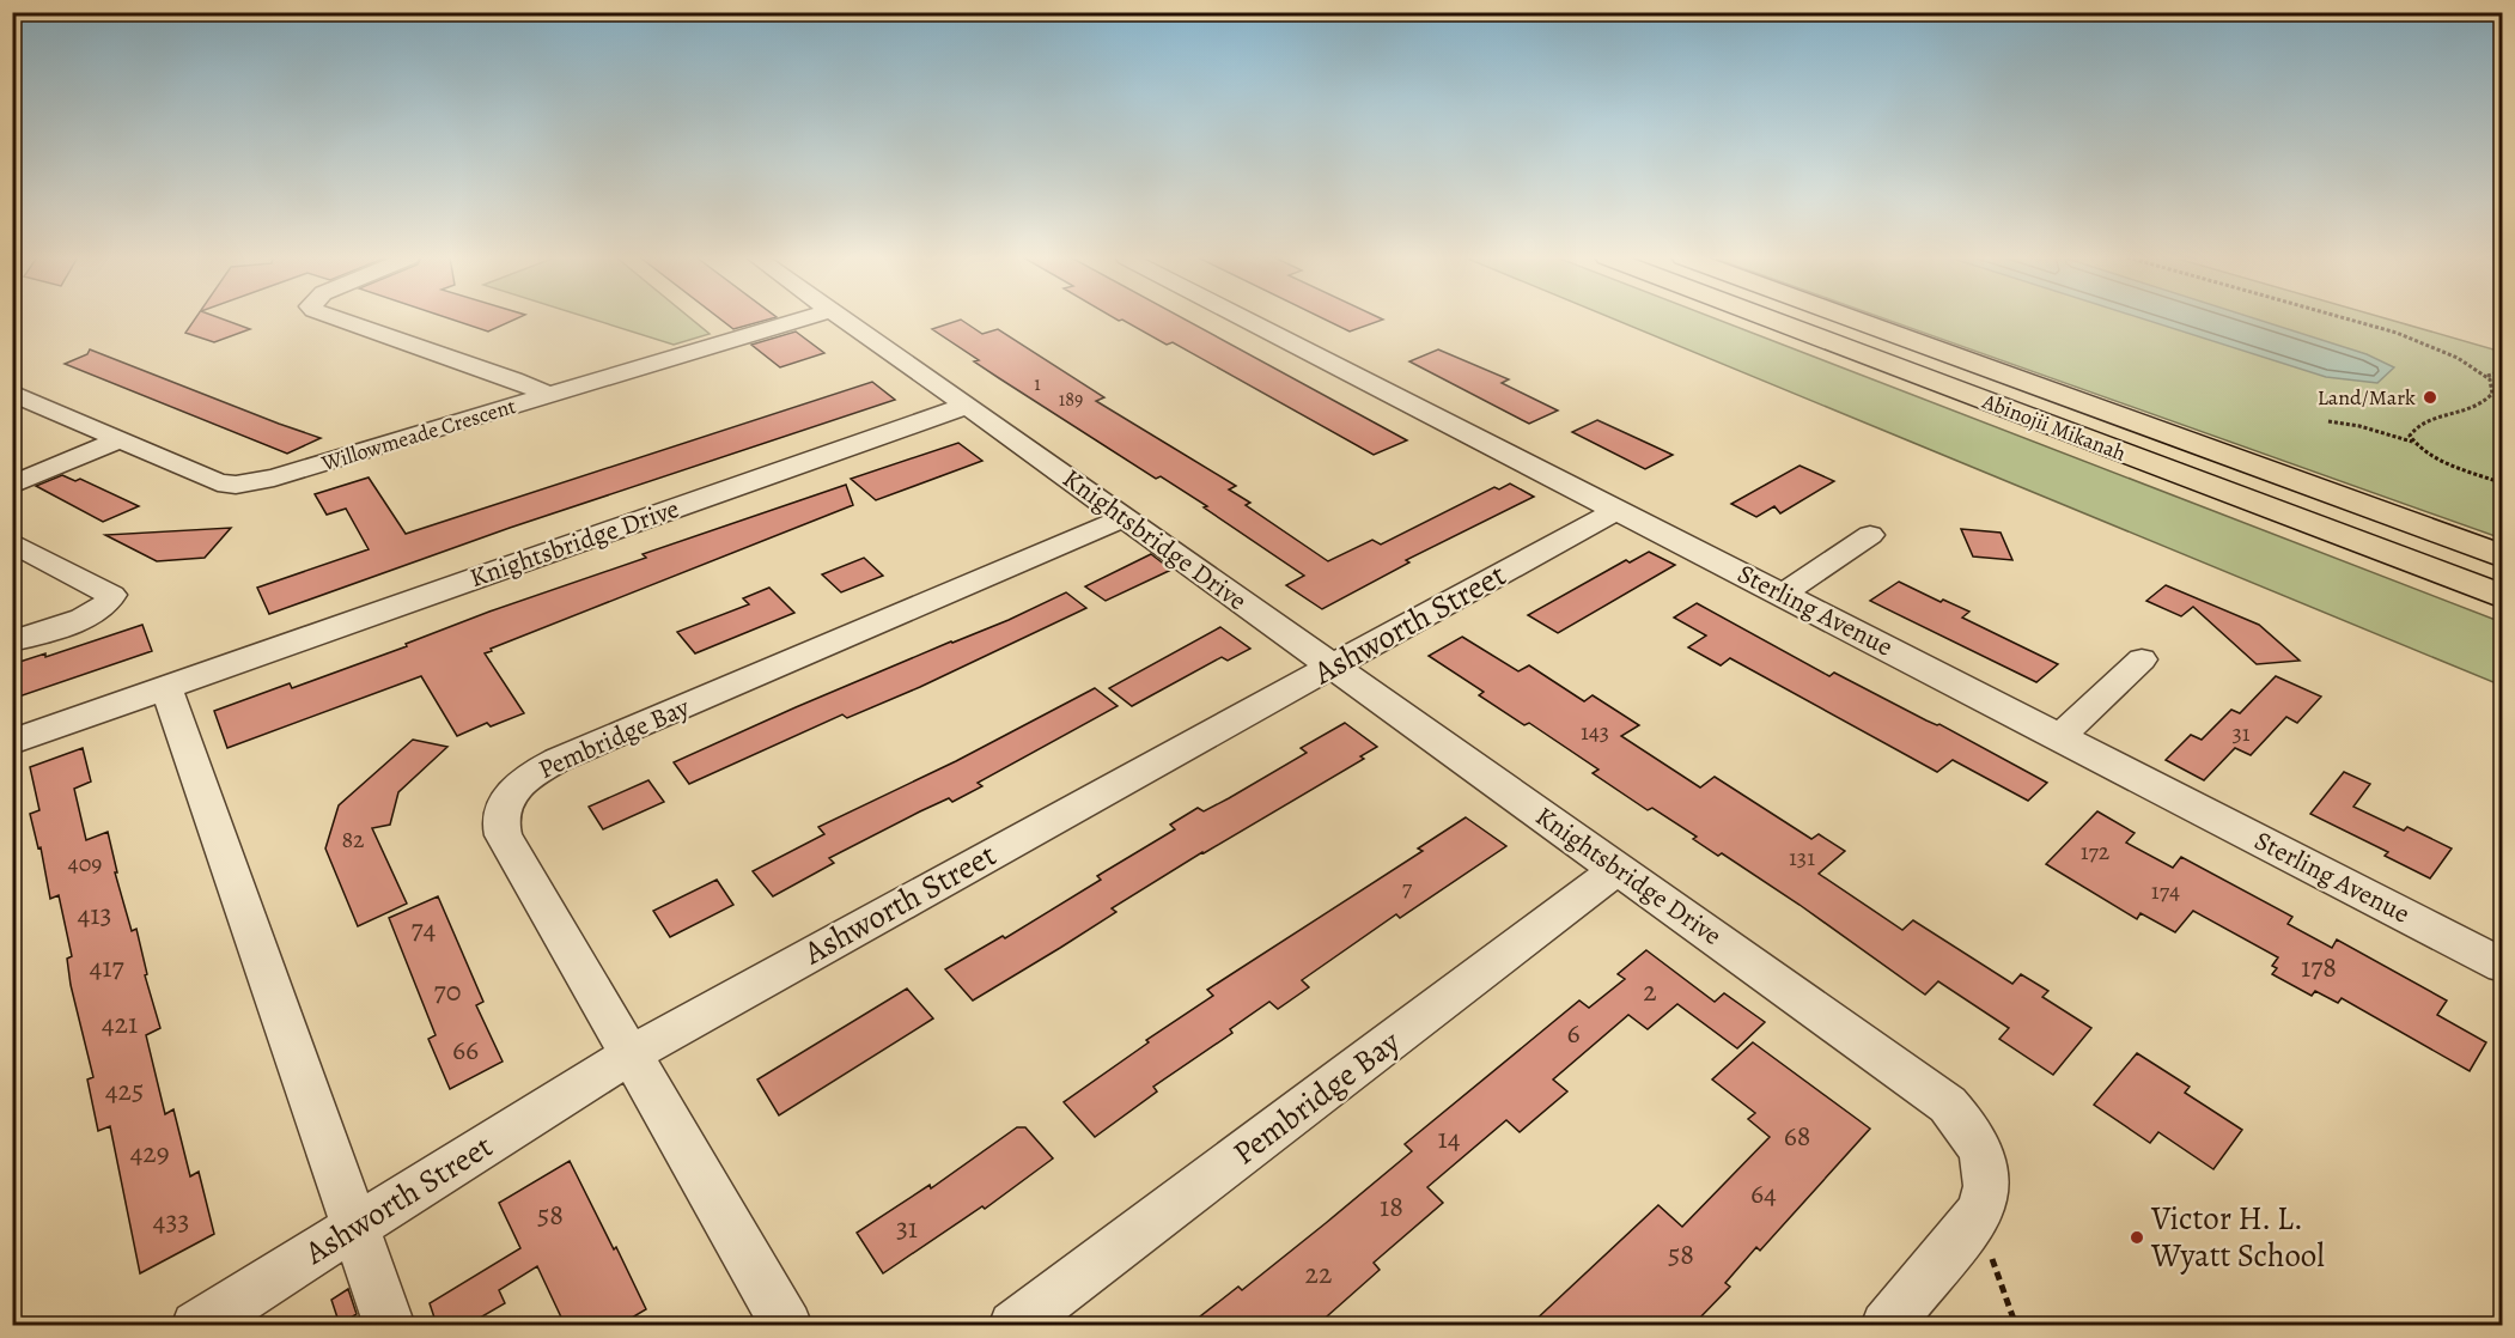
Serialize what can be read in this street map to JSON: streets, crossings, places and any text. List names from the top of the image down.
{
  "streets": {
    "main road": ["Abinojii Mikanah"],
    "street": [
      "Willowmeade Crescent",
      "Knightsbridge Drive",
      "Sterling Avenue",
      "Ashworth Street",
      "Pembridge Bay"
    ]
  },
  "crossings": [
    ["Knightsbridge Drive", "Ashworth Street"],
    ["Knightsbridge Drive", "Pembridge Bay"],
    ["Sterling Avenue", "Ashworth Street"],
    ["Ashworth Street", "Pembridge Bay"]
  ],
  "places": ["Land/Mark", "Victor H. L. Wyatt School"],
  "house_numbers": [
    "1",
    "189",
    "143",
    "31",
    "82",
    "172",
    "131",
    "409",
    "7",
    "174",
    "413",
    "74",
    "417",
    "178",
    "70",
    "2",
    "421",
    "6",
    "66",
    "425",
    "68",
    "14",
    "429",
    "64",
    "18",
    "58",
    "433",
    "31",
    "58",
    "22"
  ]
}
